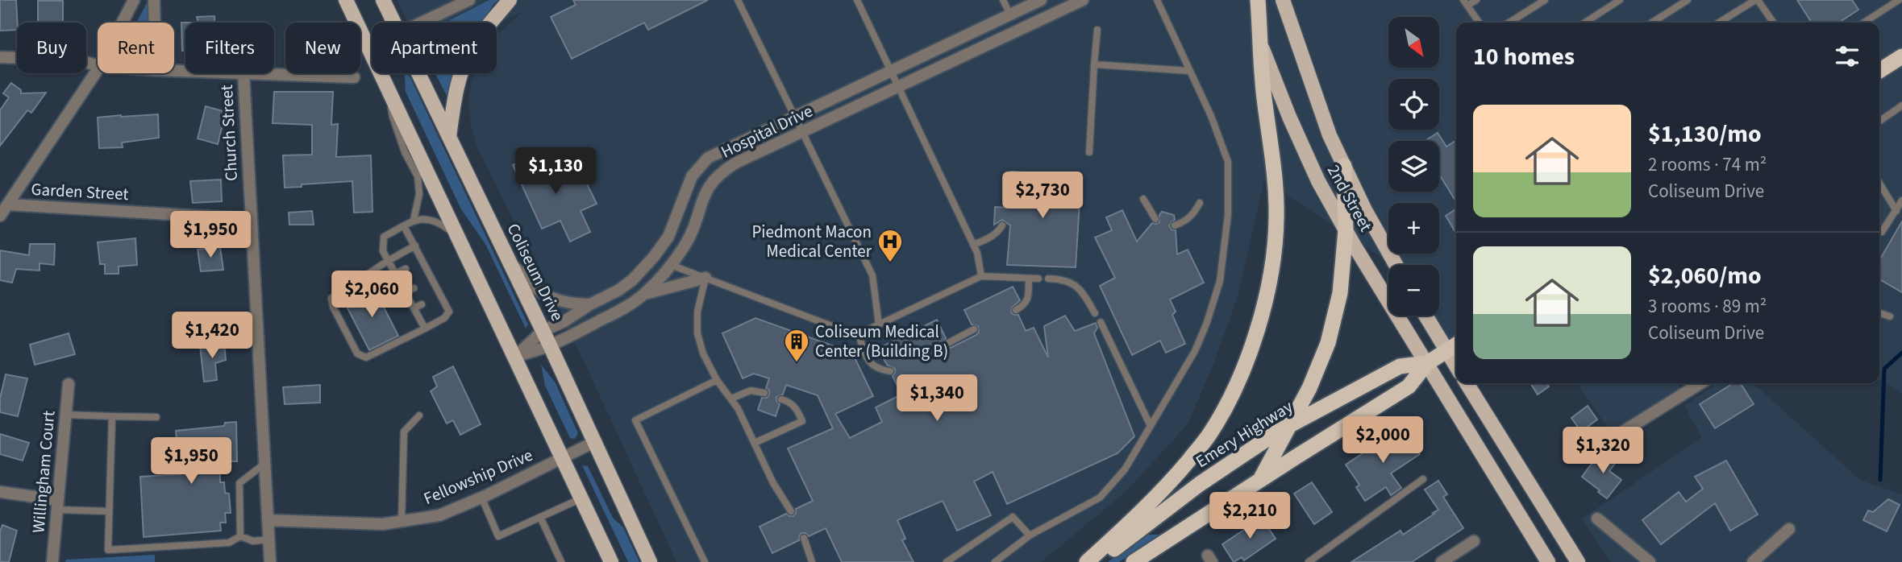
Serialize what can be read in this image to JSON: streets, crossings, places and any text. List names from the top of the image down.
{
  "streets": {
    "highway": ["Emery Highway"],
    "main road": ["2nd Street", "Coliseum Drive"],
    "street": [
      "Hospital Drive",
      "Church Street",
      "Garden Street",
      "Willingham Court",
      "Fellowship Drive"
    ]
  },
  "crossings": [
    ["Hospital Drive", "Coliseum Drive"],
    ["Church Street", "Garden Street"],
    ["Church Street", "Fellowship Drive"],
    ["2nd Street", "Emery Highway"],
    ["Coliseum Drive", "Fellowship Drive"]
  ],
  "places": {
    "hospital": ["Piedmont Macon Medical Center"],
    "building": ["Coliseum Medical Center (Building B)"]
  },
  "north": "bottom right",
  "page": {
    "map_buttons": ["+", "−"],
    "chip": [
      "Buy",
      "Rent",
      "Filters",
      "New",
      "Apartment"
    ],
    "heading": "10 homes",
    "list": [
      {
        "name": "$1,130/mo",
        "note": "2 rooms · 74 m² · Coliseum Drive"
      },
      {
        "name": "$2,060/mo",
        "note": "3 rooms · 89 m² · Coliseum Drive"
      }
    ],
    "price": [
      "$1,130",
      "$2,730",
      "$1,950",
      "$2,060",
      "$1,420",
      "$1,340",
      "$2,000",
      "$1,320",
      "$1,950",
      "$2,210"
    ]
  }
}
